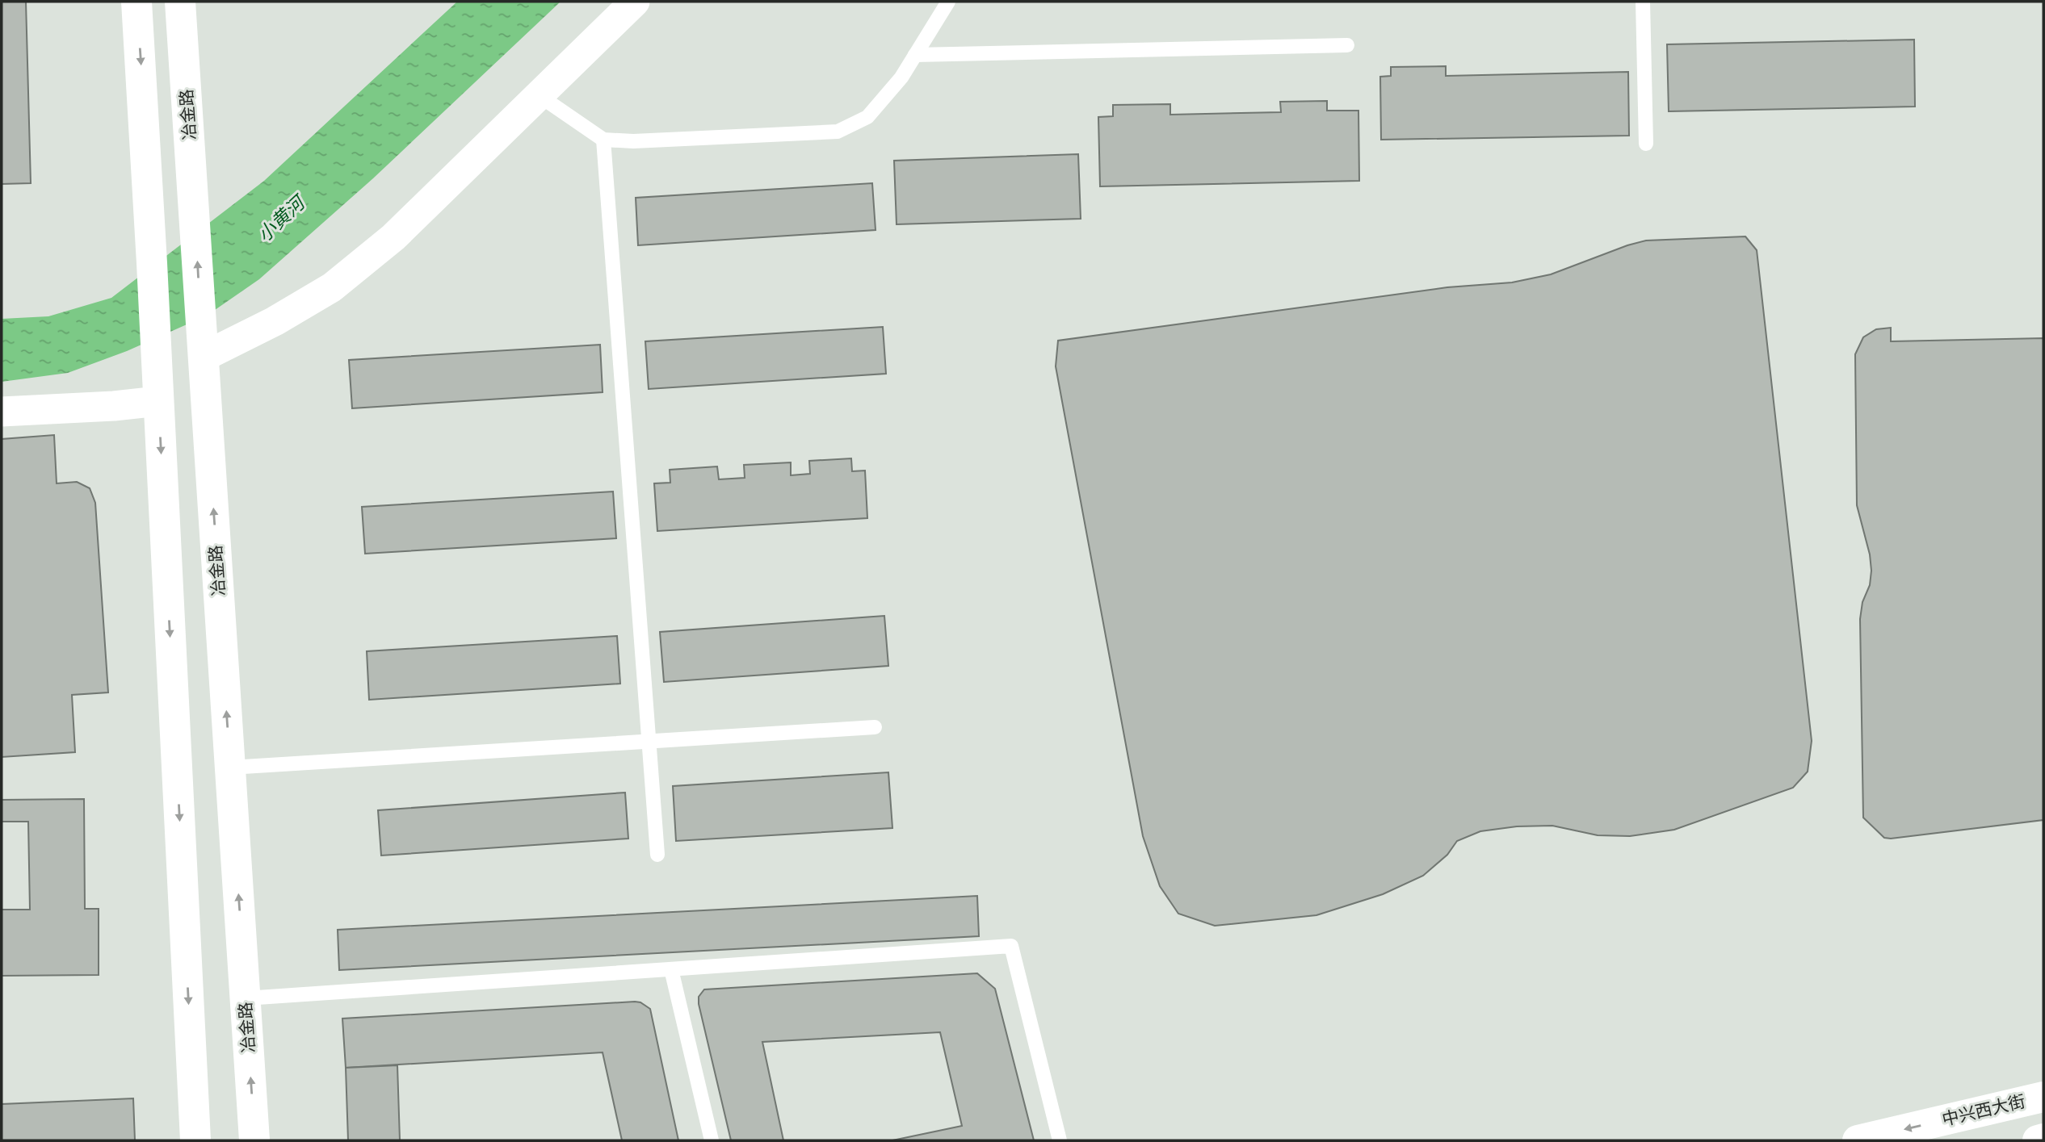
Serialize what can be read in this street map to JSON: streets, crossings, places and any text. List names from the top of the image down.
{
  "streets": {
    "street": ["冶金路", "中兴西大街"]
  },
  "one_way": ["中兴西大街"],
  "water": ["小黄河"]
}
